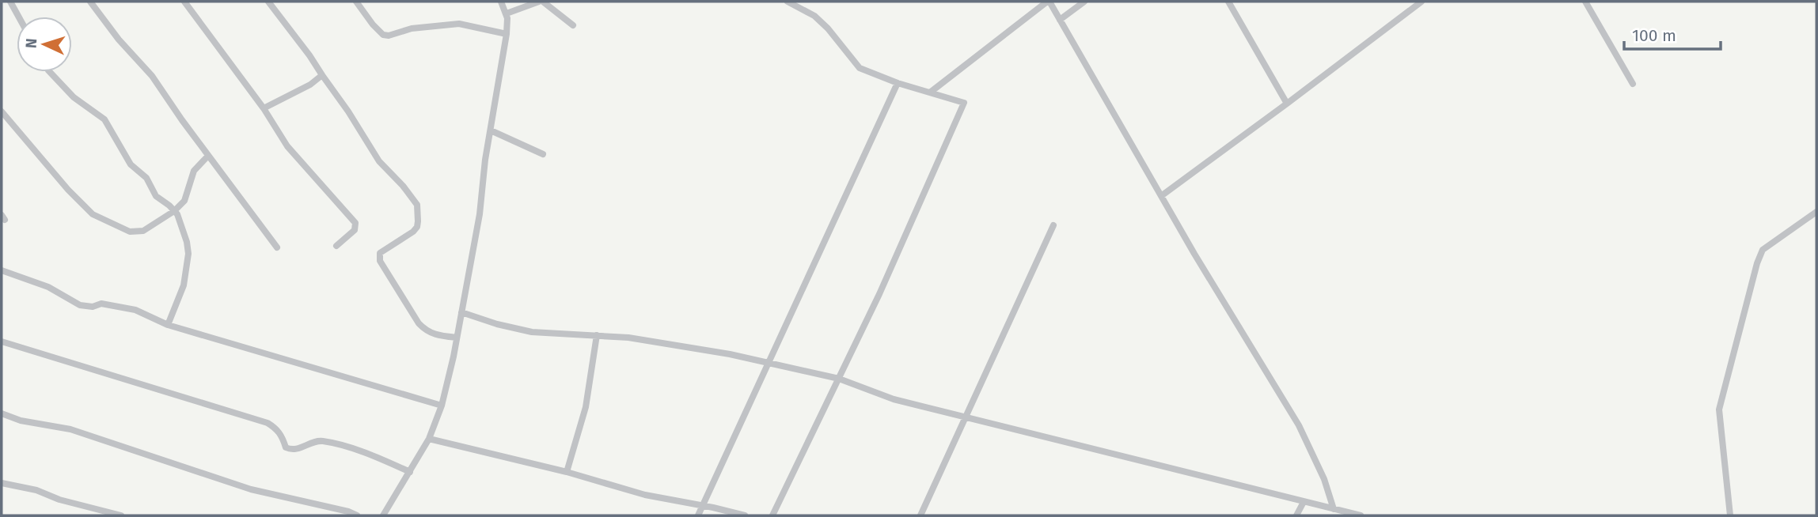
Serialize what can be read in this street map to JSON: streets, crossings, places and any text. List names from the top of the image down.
{
  "scale_bar": "100 m",
  "north": "left"
}
